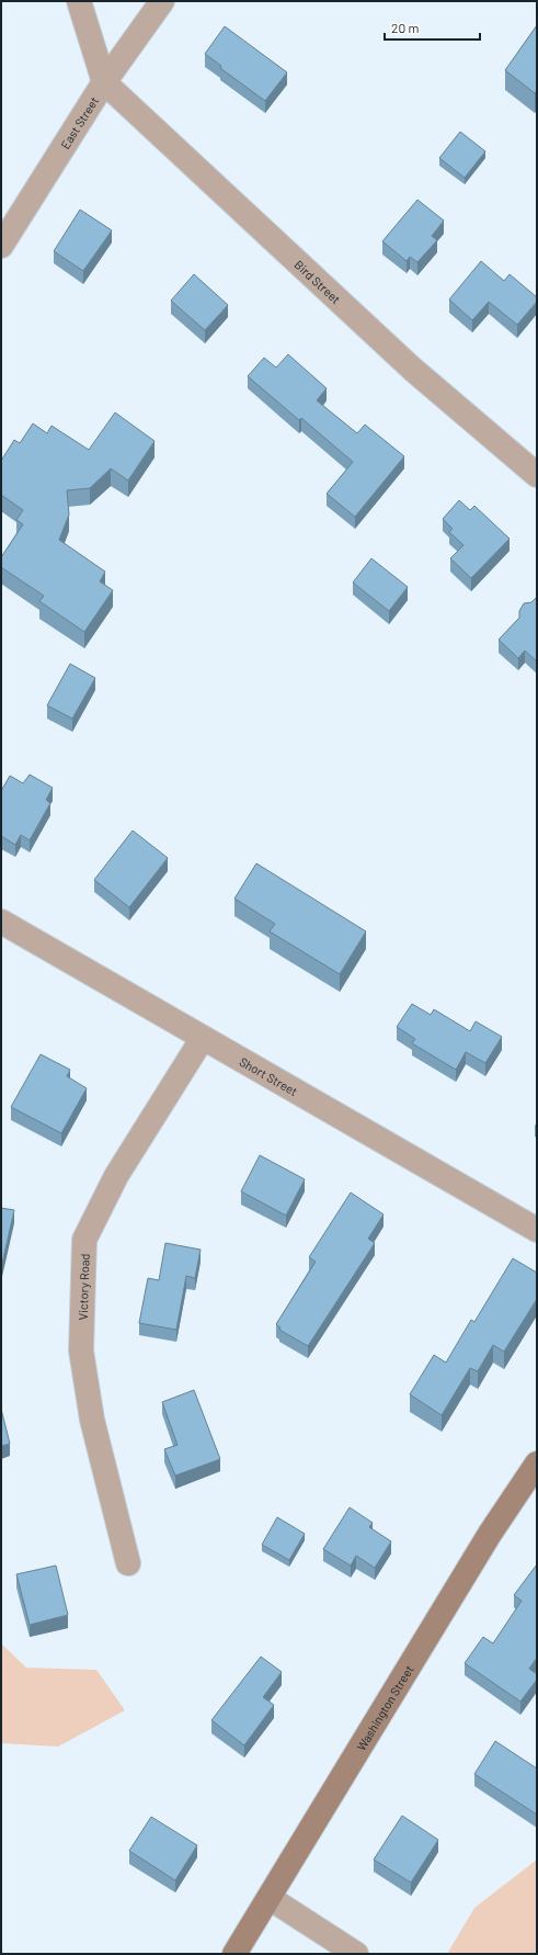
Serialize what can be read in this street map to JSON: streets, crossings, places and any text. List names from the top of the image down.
{
  "streets": {
    "main road": ["Washington Street"],
    "street": [
      "East Street",
      "Bird Street",
      "Short Street",
      "Victory Road"
    ]
  },
  "crossings": [
    ["East Street", "Bird Street"],
    ["Short Street", "Victory Road"]
  ],
  "scale_bar": "20 m"
}
